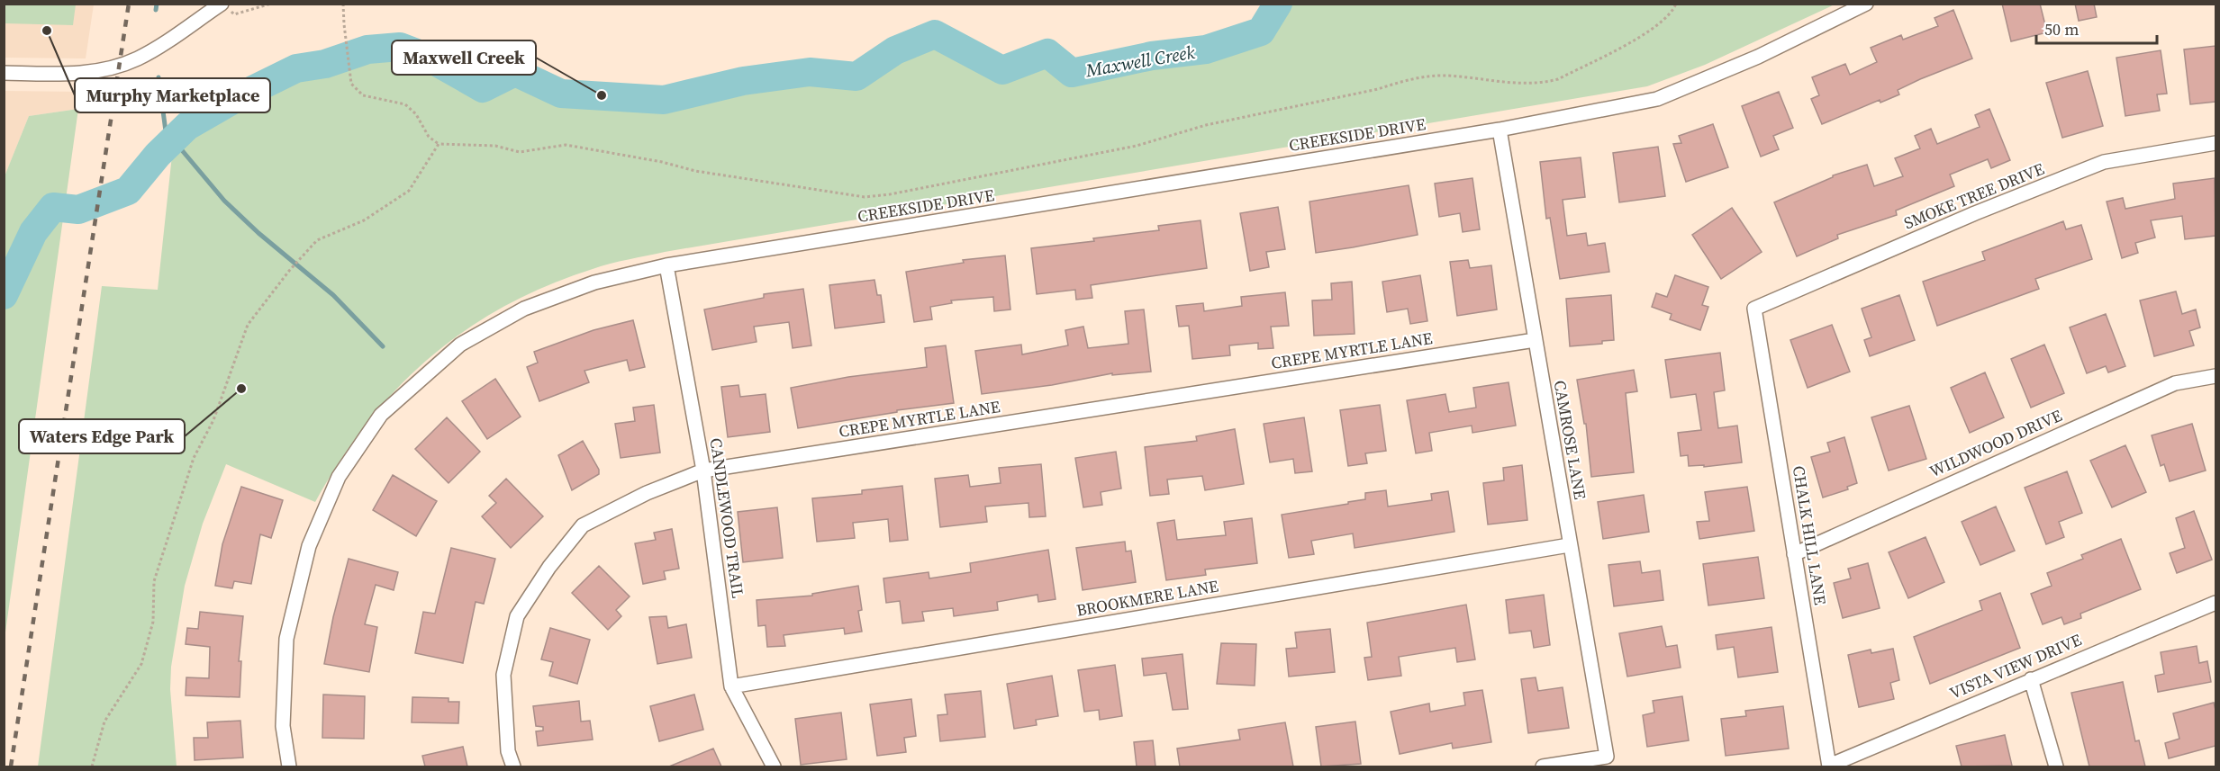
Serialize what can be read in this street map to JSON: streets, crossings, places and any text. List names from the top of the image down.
{
  "streets": {
    "street": [
      "CREEKSIDE DRIVE",
      "SMOKE TREE DRIVE",
      "CREPE MYRTLE LANE",
      "CAMROSE LANE",
      "WILDWOOD DRIVE",
      "CANDLEWOOD TRAIL",
      "CHALK HILL LANE",
      "BROOKMERE LANE",
      "VISTA VIEW DRIVE"
    ]
  },
  "crossings": [
    ["CREEKSIDE DRIVE", "CAMROSE LANE"],
    ["CREEKSIDE DRIVE", "CANDLEWOOD TRAIL"],
    ["SMOKE TREE DRIVE", "CHALK HILL LANE"],
    ["CREPE MYRTLE LANE", "CAMROSE LANE"],
    ["CREPE MYRTLE LANE", "CANDLEWOOD TRAIL"],
    ["CAMROSE LANE", "BROOKMERE LANE"],
    ["WILDWOOD DRIVE", "CHALK HILL LANE"],
    ["CANDLEWOOD TRAIL", "BROOKMERE LANE"],
    ["CHALK HILL LANE", "VISTA VIEW DRIVE"]
  ],
  "water": ["Maxwell Creek"],
  "places": ["Murphy Marketplace", "Maxwell Creek", "Waters Edge Park"],
  "scale_bar": "50 m"
}
